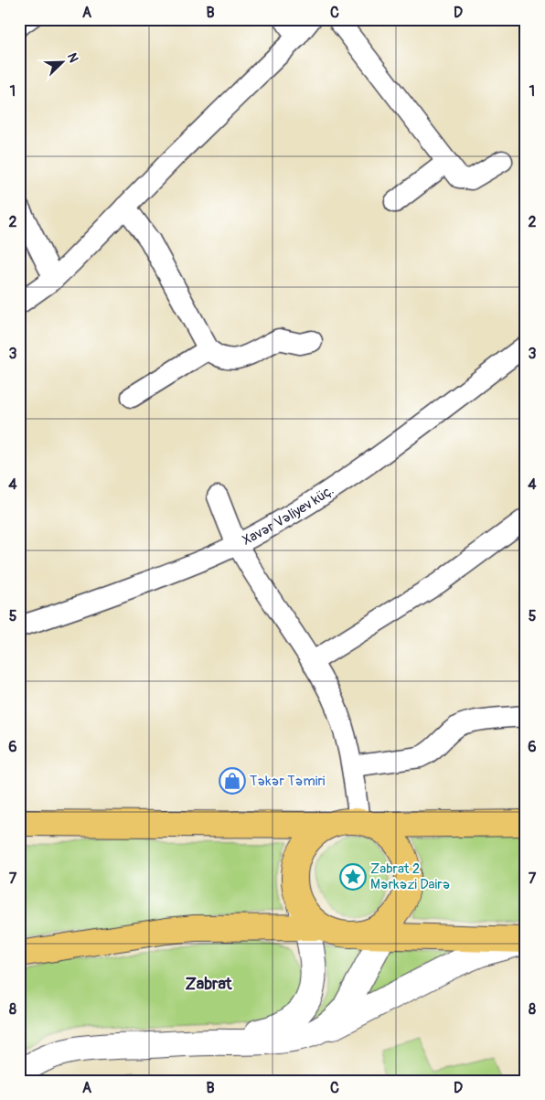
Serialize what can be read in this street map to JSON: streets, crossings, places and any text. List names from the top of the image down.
{
  "streets": {
    "street": ["Xavər Vəliyev küç."]
  },
  "districts": ["Zabrat"],
  "places": {
    "shop": ["Təkər Təmiri"],
    "place": ["Zabrat 2 Mərkəzi Dairə"]
  },
  "north": "top right",
  "grid": {
    "columns": [
      "A",
      "B",
      "C",
      "D"
    ],
    "rows": [
      "1",
      "2",
      "3",
      "4",
      "5",
      "6",
      "7",
      "8"
    ]
  }
}
